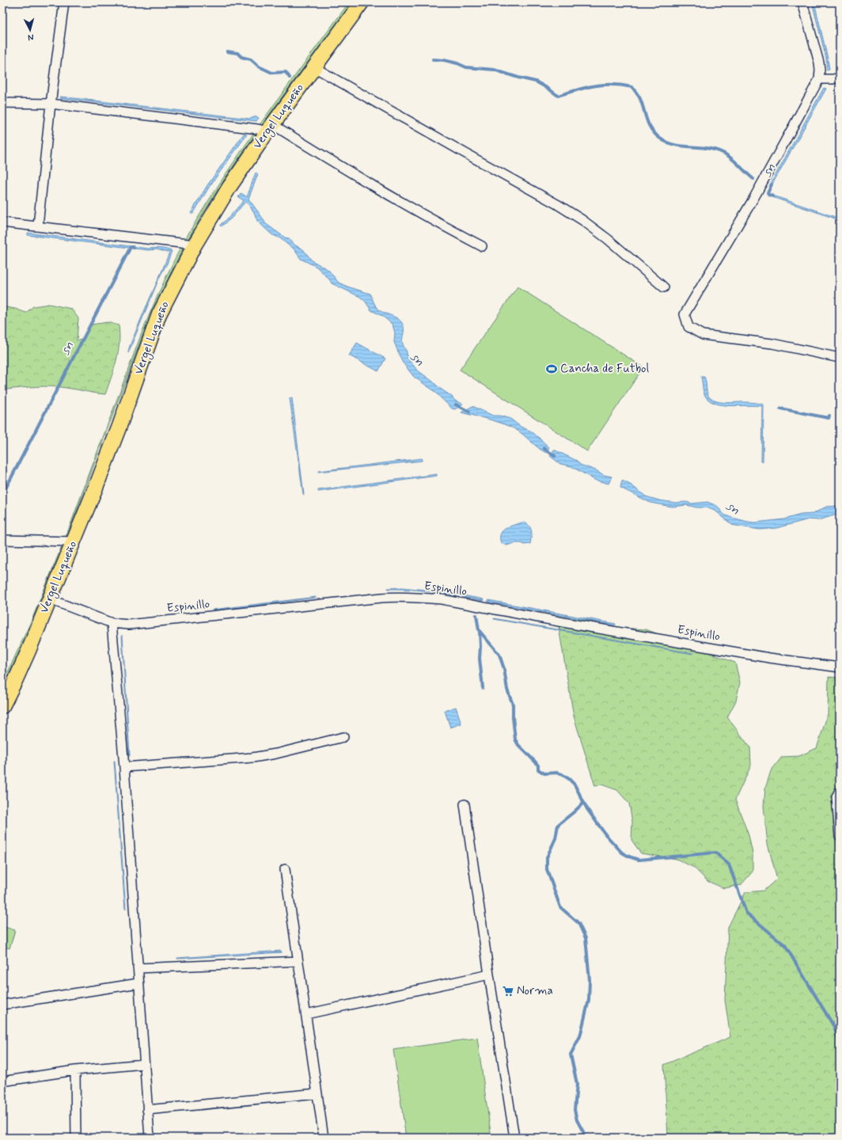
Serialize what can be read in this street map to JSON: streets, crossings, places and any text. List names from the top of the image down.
{
  "streets": {
    "main road": ["Vergel Luqueño"],
    "street": ["Espinillo"]
  },
  "crossings": [
    ["Vergel Luqueño", "Espinillo"]
  ],
  "water": ["sn"],
  "places": {
    "sports": ["Cancha de Futbol"],
    "supermarket": ["Norma"]
  },
  "north": "bottom"
}
